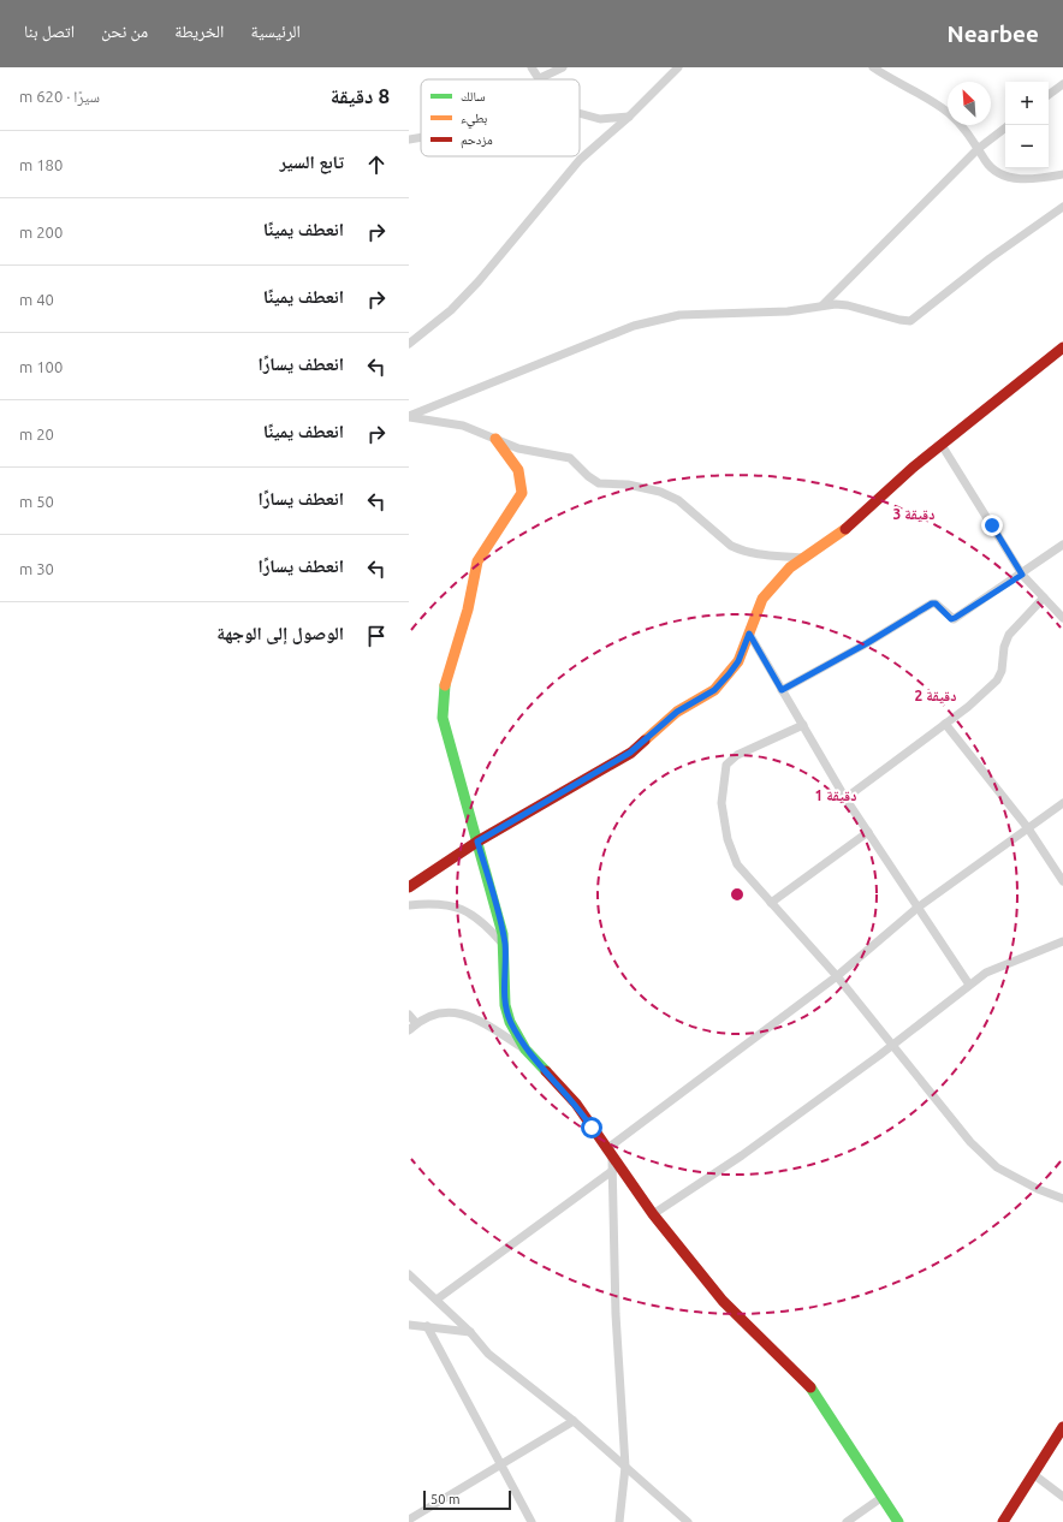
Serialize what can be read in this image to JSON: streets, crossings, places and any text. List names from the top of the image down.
{
  "legend": ["سالك", "بطيء", "مزدحم"],
  "scale_bar": "50 m",
  "north": "top left",
  "page": {
    "header": "Nearbee",
    "nav": [
      "الرئيسية",
      "الخريطة",
      "من نحن",
      "اتصل بنا"
    ],
    "heading": ["8 دقيقة", "سيرًا · 620 m"],
    "map_buttons": ["+", "−"],
    "list": [
      ["تابع السير", "180 m"],
      ["انعطف يمينًا", "200 m"],
      ["انعطف يمينًا", "40 m"],
      ["انعطف يسارًا", "100 m"],
      ["انعطف يمينًا", "20 m"],
      ["انعطف يسارًا", "50 m"],
      ["انعطف يسارًا", "30 m"],
      "الوصول إلى الوجهة"
    ],
    "scale": "50 m"
  },
  "rings": ["3 دقيقة", "2 دقيقة", "1 دقيقة"]
}
